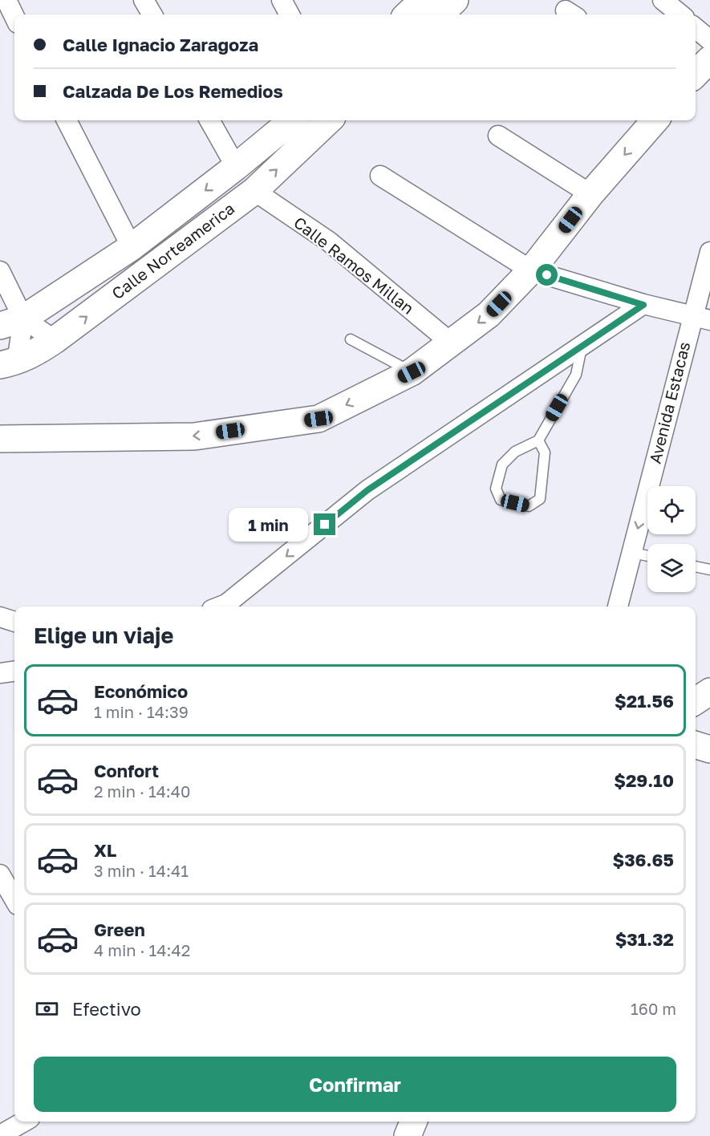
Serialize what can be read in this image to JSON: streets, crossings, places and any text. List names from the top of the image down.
{
  "streets": {
    "main road": ["Calle Norteamerica"],
    "street": ["Calle Ramos Millan", "Avenida Estacas"]
  },
  "crossings": [
    ["Calle Norteamerica", "Calle Ramos Millan"]
  ],
  "one_way": ["Avenida Estacas"],
  "page": {
    "banner": ["Calle Ignacio Zaragoza", "Calzada De Los Remedios"],
    "bubble": "1 min",
    "heading": "Elige un viaje",
    "list": [
      {
        "name": "Económico",
        "note": "1 min · 14:39",
        "value": "$21.56"
      },
      {
        "name": "Confort",
        "note": "2 min · 14:40",
        "value": "$29.10"
      },
      {
        "name": "XL",
        "note": "3 min · 14:41",
        "value": "$36.65"
      },
      {
        "name": "Green",
        "note": "4 min · 14:42",
        "value": "$31.32"
      }
    ],
    "pay": ["Efectivo", "160 m"],
    "buttons": "Confirmar"
  }
}
